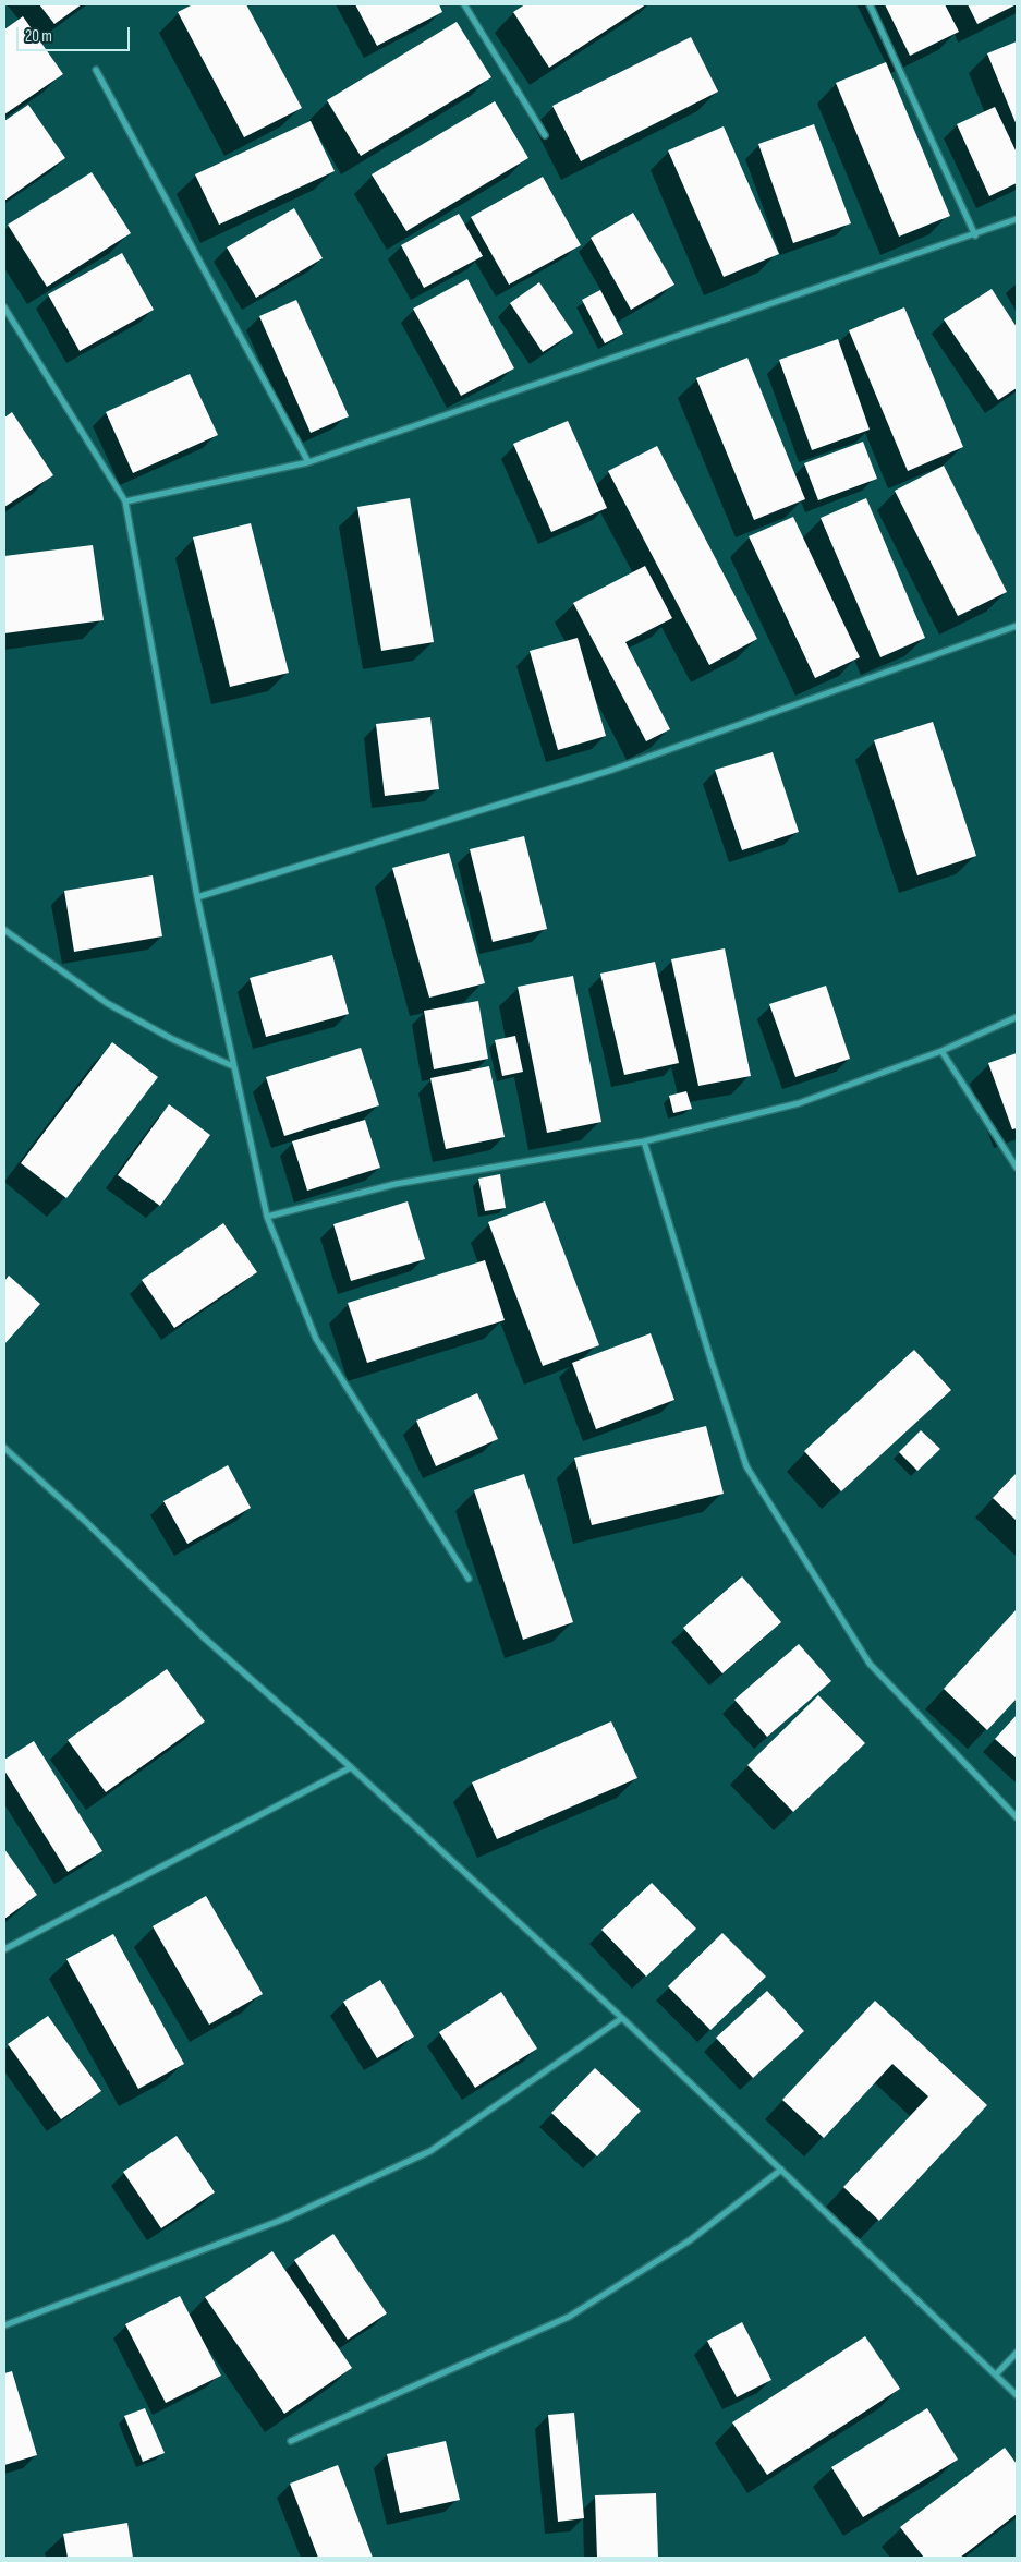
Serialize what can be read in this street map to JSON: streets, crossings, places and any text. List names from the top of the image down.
{
  "scale_bar": "20 m"
}
